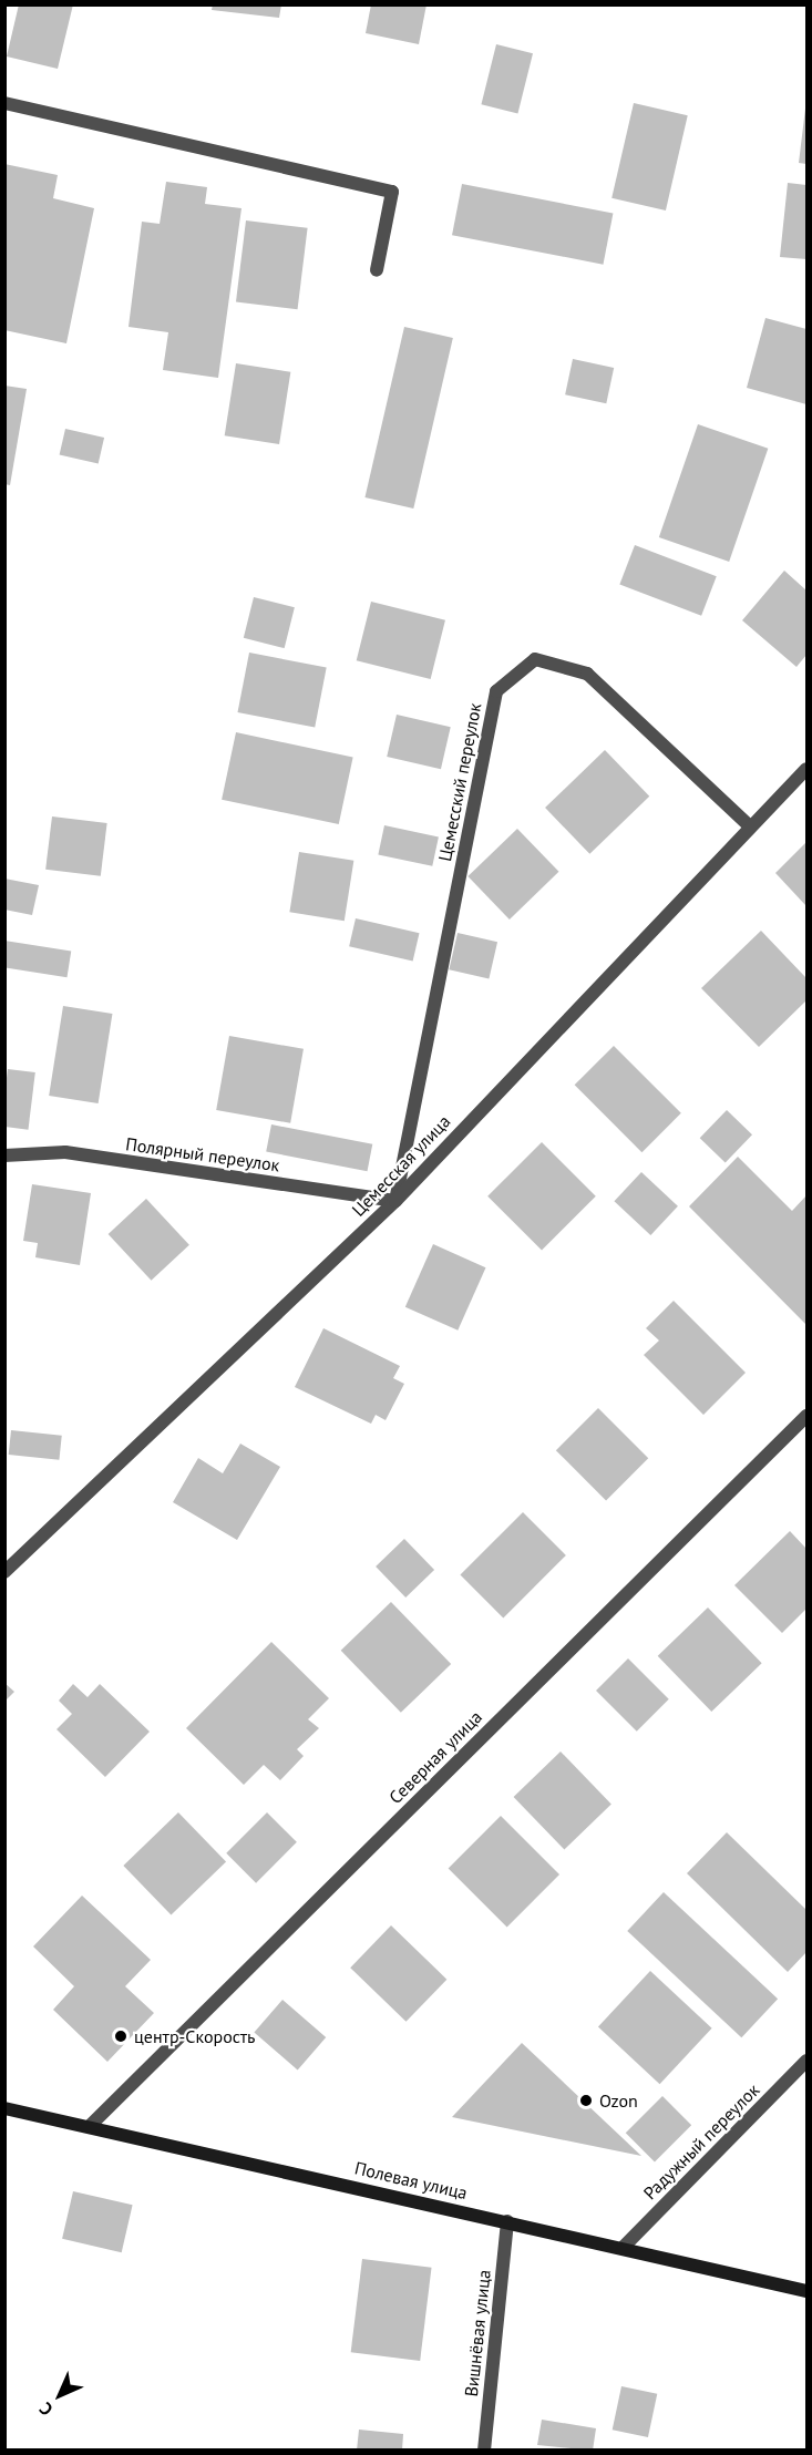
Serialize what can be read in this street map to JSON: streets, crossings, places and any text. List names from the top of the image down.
{
  "streets": {
    "main road": ["Полевая улица"],
    "street": [
      "Цемесский переулок",
      "Полярный переулок",
      "Цемесская улица",
      "Северная улица",
      "Радужный переулок",
      "Вишнёвая улица"
    ]
  },
  "crossings": [
    ["Цемесский переулок", "Полярный переулок"],
    ["Цемесский переулок", "Цемесская улица"],
    ["Полярный переулок", "Цемесская улица"],
    ["Северная улица", "Полевая улица"],
    ["Радужный переулок", "Полевая улица"],
    ["Полевая улица", "Вишнёвая улица"]
  ],
  "places": ["центр-Скорость", "Ozon"],
  "north": "bottom left"
}
